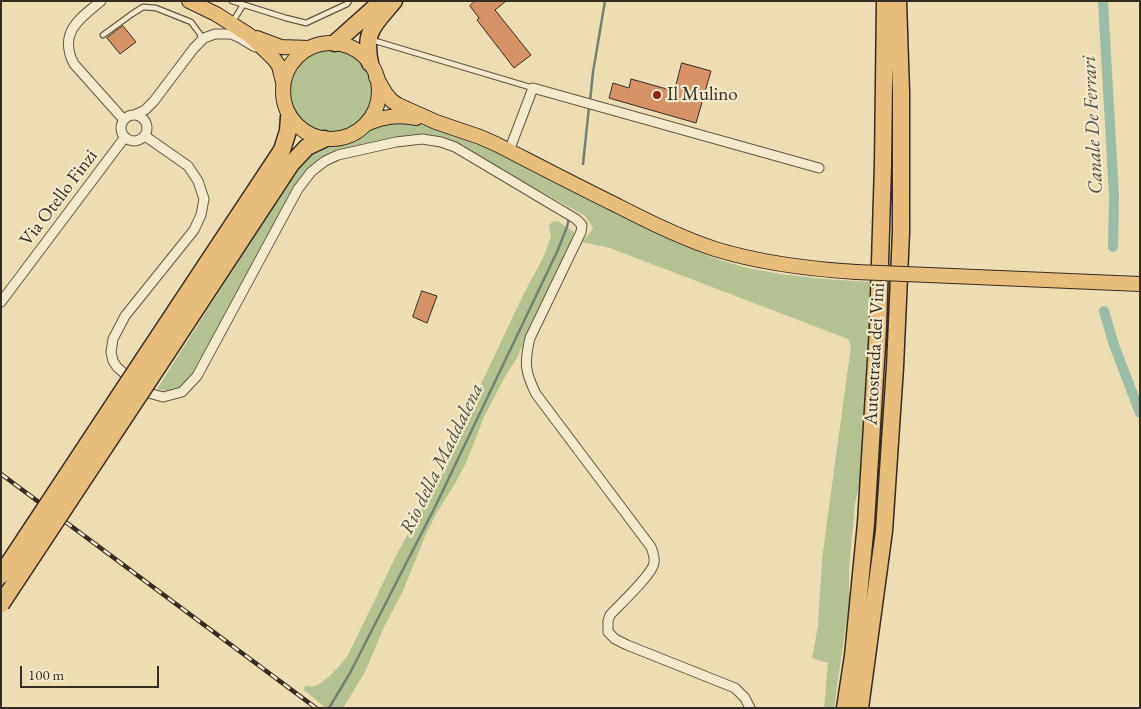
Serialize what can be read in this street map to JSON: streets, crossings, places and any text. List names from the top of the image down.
{
  "streets": {
    "highway": ["Autostrada dei Vini"],
    "street": ["Via Otello Finzi"]
  },
  "water": ["Canale De Ferrari", "Rio della Maddalena"],
  "places": ["Il Mulino"],
  "scale_bar": "100 m"
}
